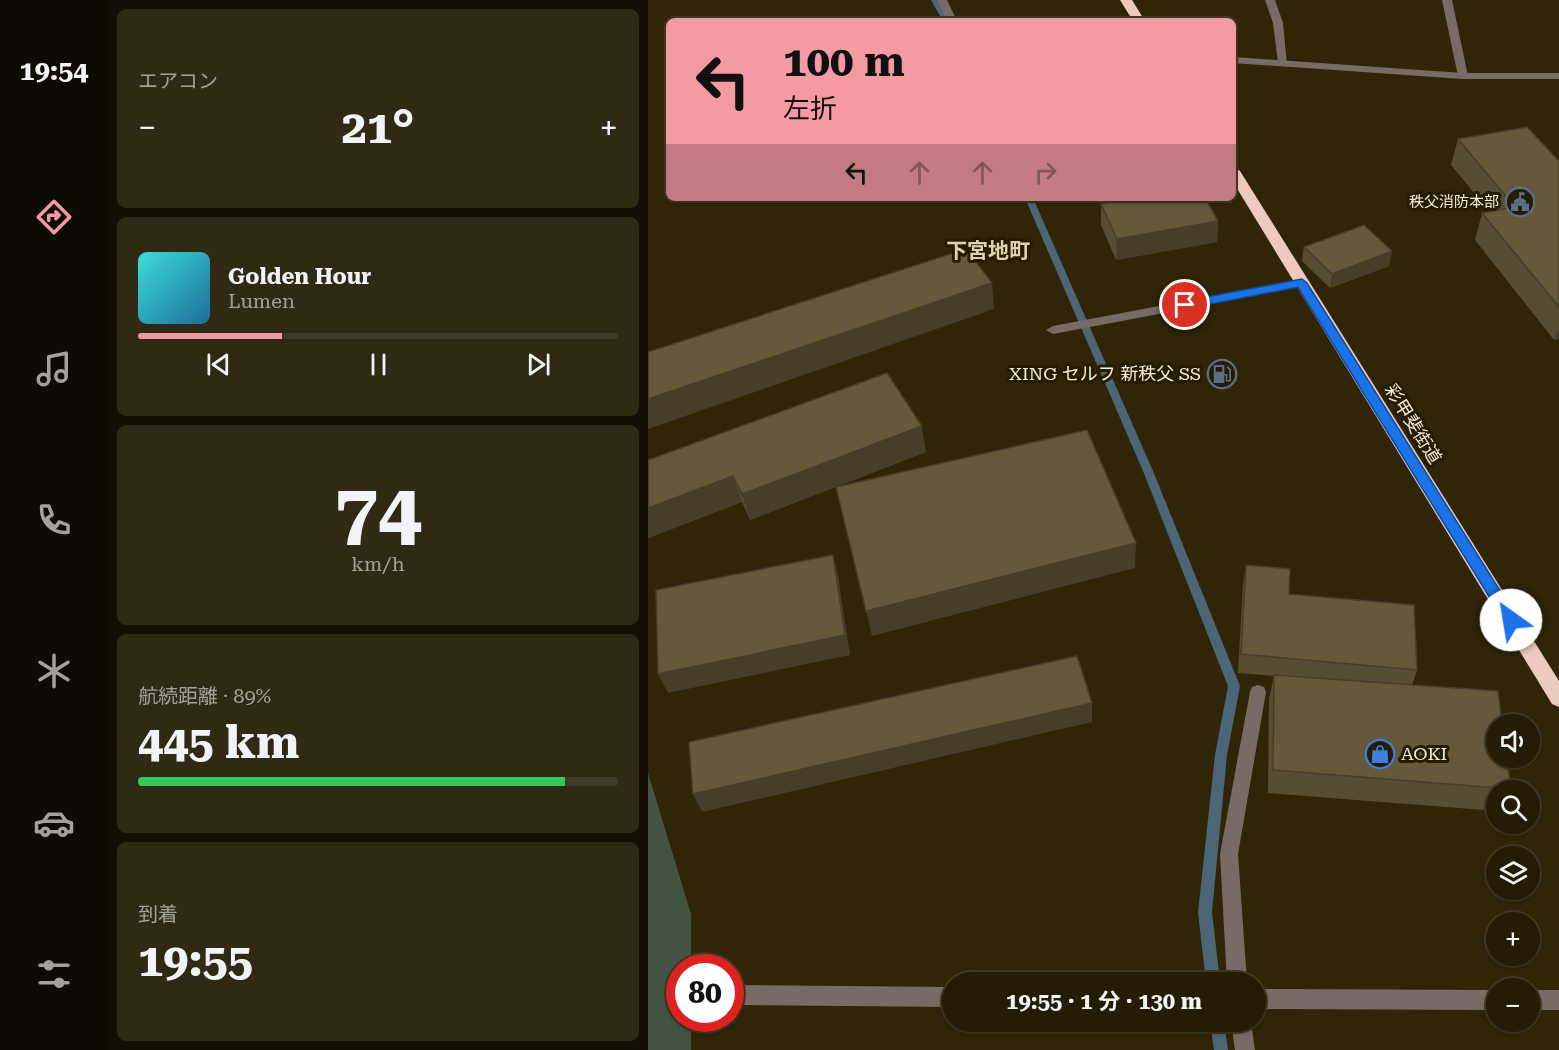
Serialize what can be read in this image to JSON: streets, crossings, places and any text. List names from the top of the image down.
{
  "streets": {
    "highway": ["彩甲斐街道"]
  },
  "districts": ["下宮地町"],
  "places": {
    "public building": ["秩父消防本部"],
    "fuel station": ["XING セルフ 新秩父 SS"],
    "shop": ["AOKI"]
  },
  "page": {
    "tabs": "19:54",
    "tile": [
      "エアコン",
      ["74", "km/h"],
      ["航続距離 · 89%", "445 km"],
      ["到着", "19:55"]
    ],
    "turn": ["100 m", "左折"],
    "heat": ["−", "21°", "+"],
    "song": ["Golden Hour", "Lumen"],
    "map_buttons": ["+", "−"],
    "limit": "80",
    "trip": "19:55 · 1 分 · 130 m"
  }
}
